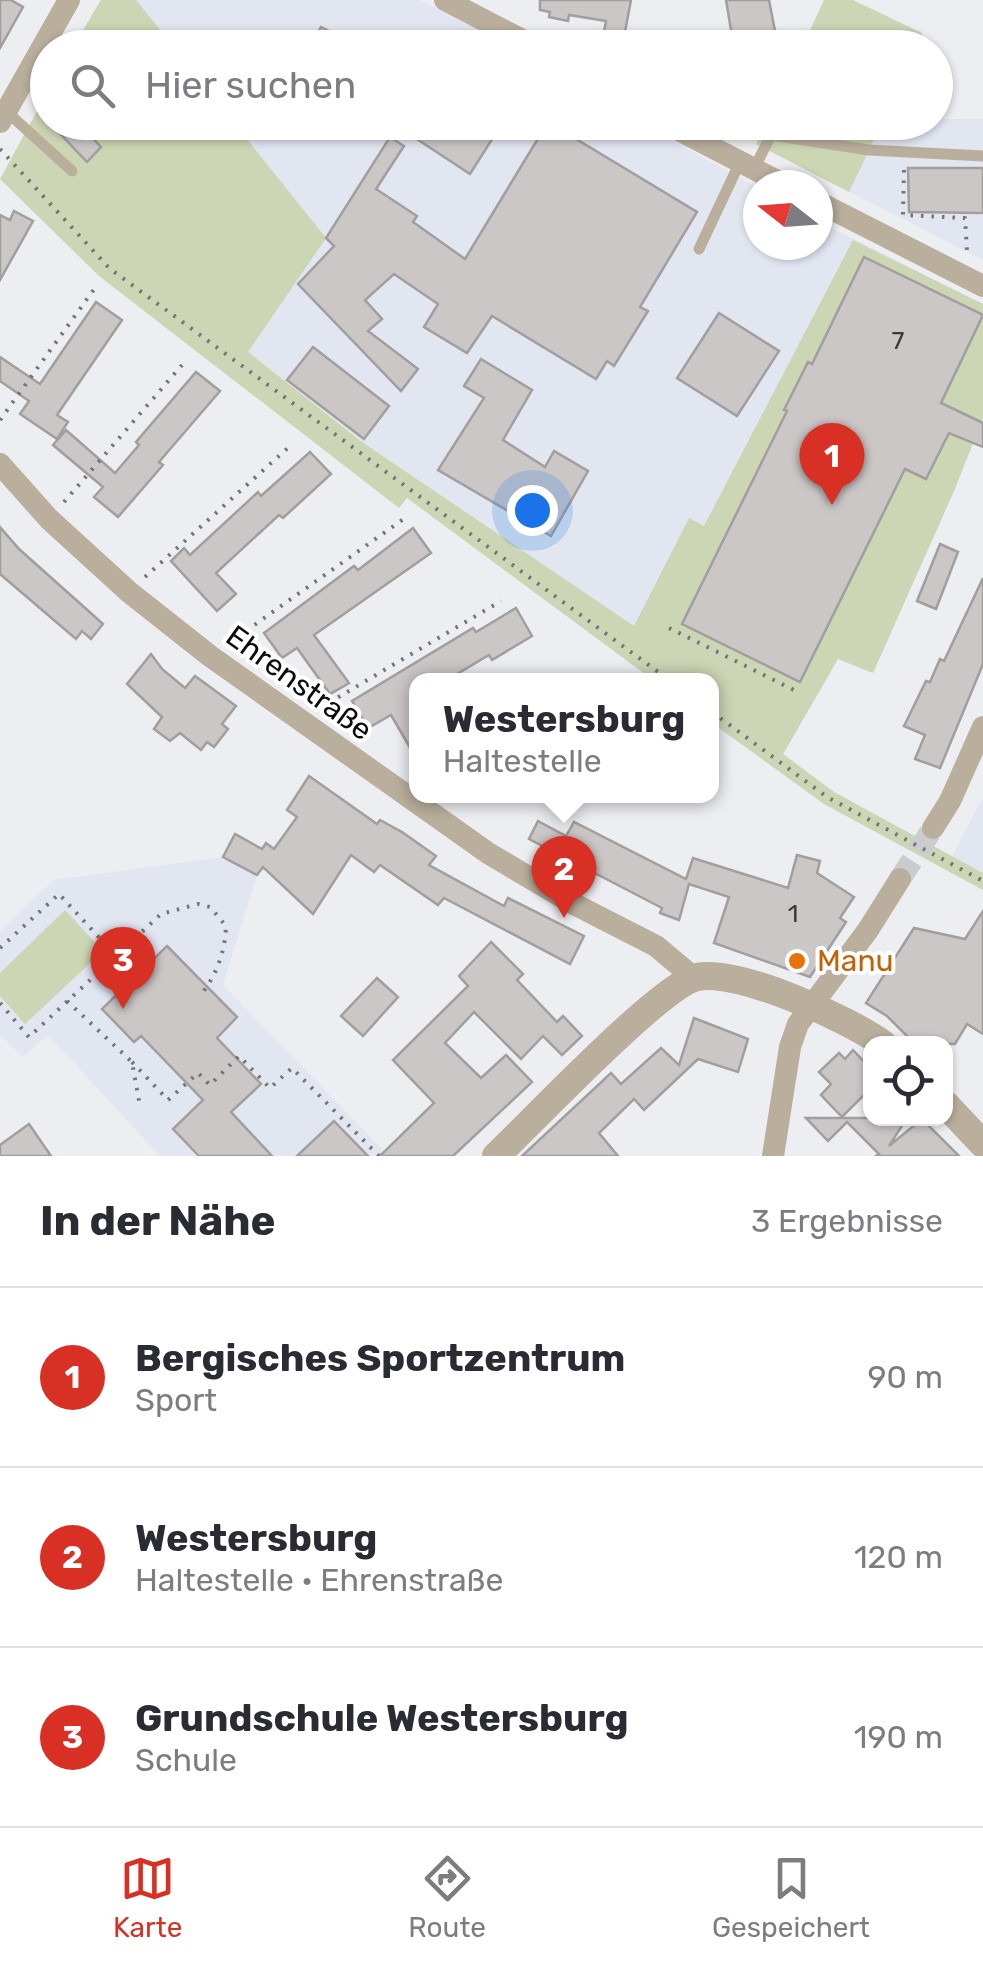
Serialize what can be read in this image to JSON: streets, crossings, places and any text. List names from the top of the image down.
{
  "streets": {
    "street": ["Ehrenstraße"]
  },
  "places": ["Manu"],
  "house_numbers": ["7", "1"],
  "north": "left",
  "page": {
    "search": "Hier suchen",
    "pins": ["1", "2", "3"],
    "popup": ["Westersburg", "Haltestelle"],
    "heading": ["In der Nähe", "3 Ergebnisse"],
    "list": [
      {
        "mark": "1",
        "name": "Bergisches Sportzentrum",
        "note": "Sport",
        "value": "90 m"
      },
      {
        "mark": "2",
        "name": "Westersburg",
        "note": "Haltestelle · Ehrenstraße",
        "value": "120 m"
      },
      {
        "mark": "3",
        "name": "Grundschule Westersburg",
        "note": "Schule",
        "value": "190 m"
      }
    ],
    "nav": ["Karte", "Route", "Gespeichert"]
  }
}
